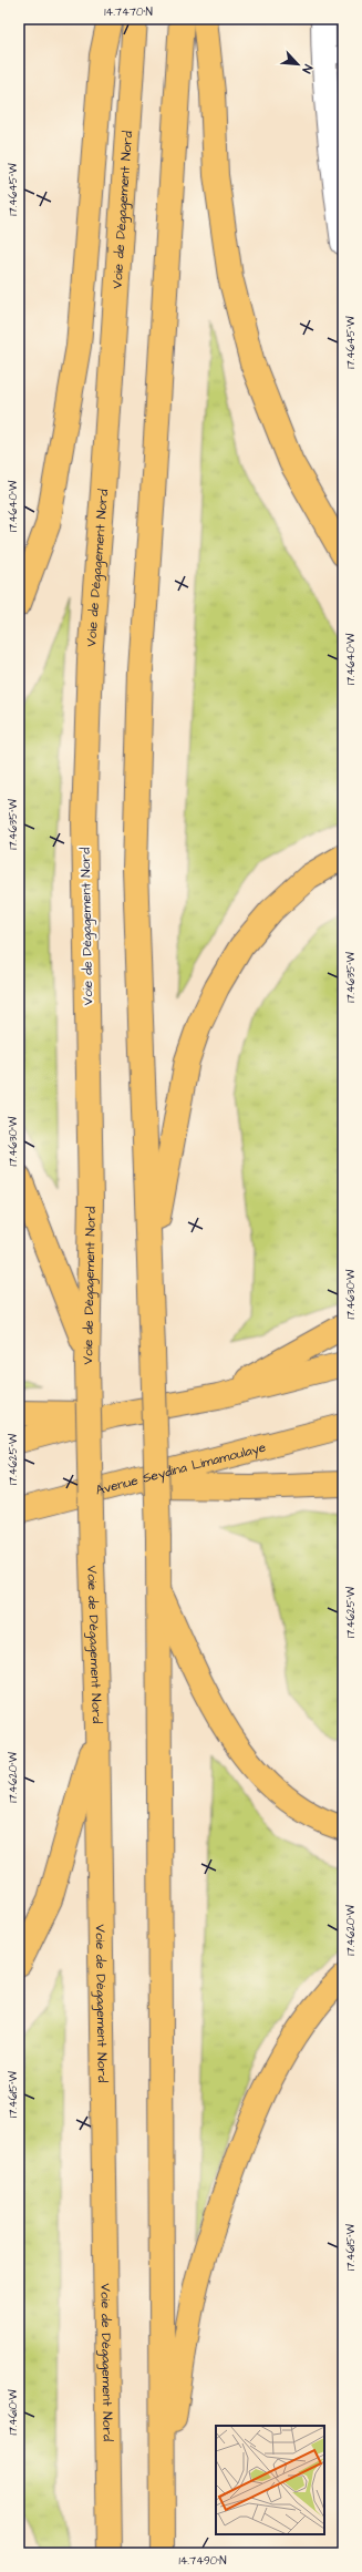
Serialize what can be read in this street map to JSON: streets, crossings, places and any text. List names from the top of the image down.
{
  "streets": {
    "highway": ["Voie de Dégagement Nord", "Avenue Seydina Limamoulaye"]
  },
  "north": "bottom right",
  "coordinates": [
    "14.7470°N",
    "17.4645°W",
    "17.4640°W",
    "17.4635°W",
    "17.4630°W",
    "17.4625°W",
    "17.4620°W",
    "17.4615°W",
    "17.4610°W",
    "14.7490°N"
  ]
}
